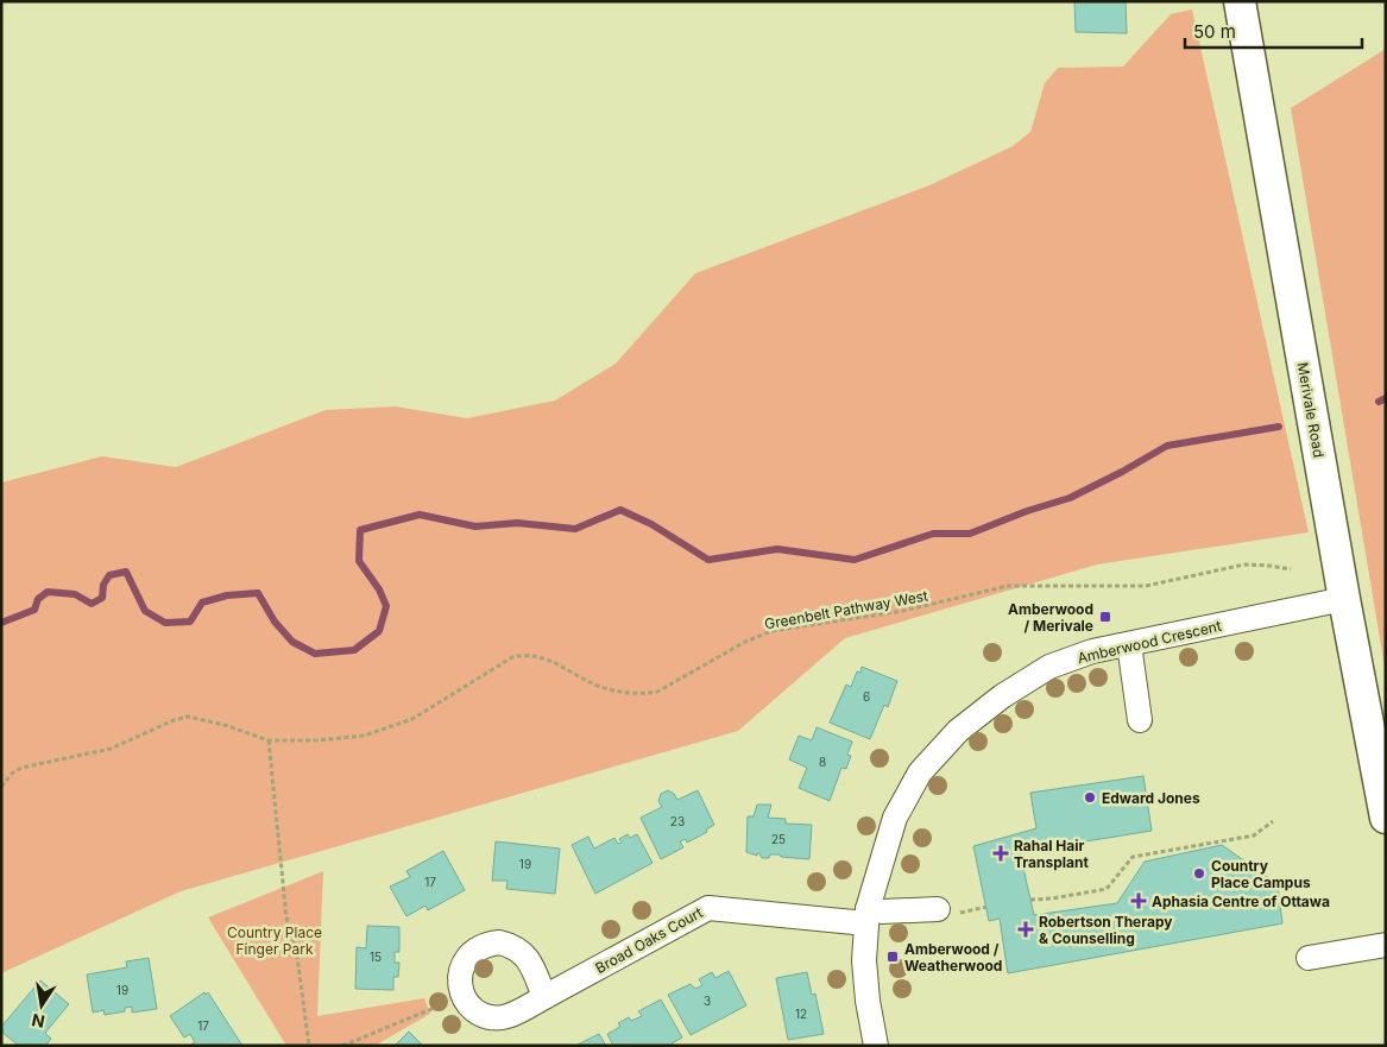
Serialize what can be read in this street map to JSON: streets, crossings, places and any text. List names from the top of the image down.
{
  "streets": {
    "main road": ["Merivale Road"],
    "street": ["Amberwood Crescent", "Broad Oaks Court"],
    "path": ["Greenbelt Pathway West"]
  },
  "crossings": [
    ["Merivale Road", "Amberwood Crescent"],
    ["Amberwood Crescent", "Broad Oaks Court"]
  ],
  "parks": ["Country Place Finger Park"],
  "places": {
    "transit": ["Amberwood / Merivale", "Amberwood / Weatherwood"],
    "other": ["Edward Jones", "Country Place Campus"],
    "health": ["Rahal Hair Transplant", "Aphasia Centre of Ottawa", "Robertson Therapy & Counselling"]
  },
  "house_numbers": [
    "6",
    "8",
    "23",
    "25",
    "19",
    "17",
    "15",
    "19",
    "3",
    "12",
    "17"
  ],
  "scale_bar": "50 m",
  "north": "bottom"
}
